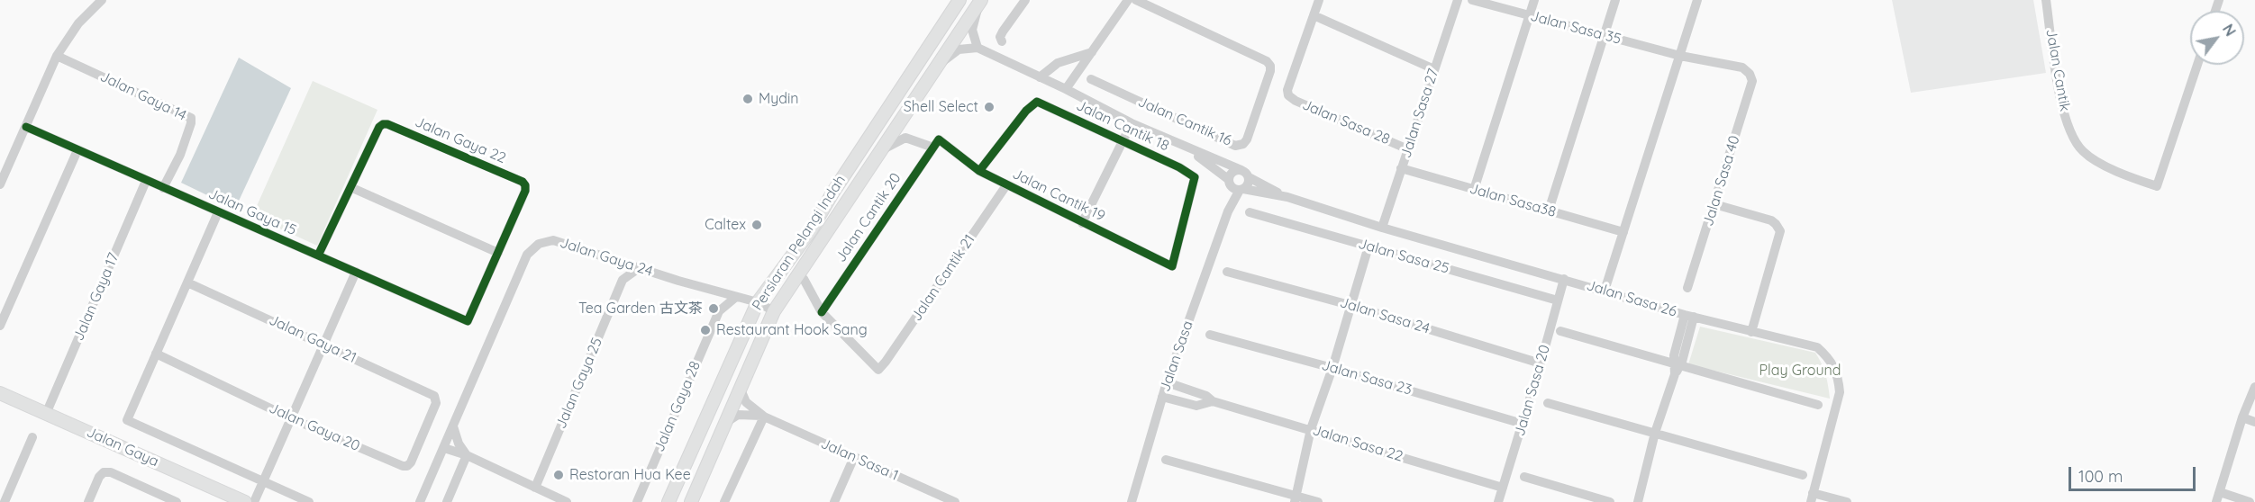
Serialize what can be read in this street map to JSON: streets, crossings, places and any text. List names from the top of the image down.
{
  "streets": {
    "main road": ["Persiaran Pelangi Indah", "Jalan Gaya"],
    "street": [
      "Jalan Sasa 35",
      "Jalan Cantik",
      "Jalan Gaya 14",
      "Jalan Sasa 27",
      "Jalan Cantik 16",
      "Jalan Sasa 28",
      "Jalan Cantik 18",
      "Jalan Gaya 22",
      "Jalan Sasa 40",
      "Jalan Cantik 19",
      "Jalan Sasa38",
      "Jalan Gaya 15",
      "Jalan Cantik 20",
      "Jalan Sasa 25",
      "Jalan Gaya 24",
      "Jalan Cantik 21",
      "Jalan Gaya 17",
      "Jalan Sasa 26",
      "Jalan Sasa 24",
      "Jalan Gaya 21",
      "Jalan Sasa",
      "Jalan Sasa 23",
      "Jalan Gaya 25",
      "Jalan Sasa 20",
      "Jalan Gaya 28",
      "Jalan Gaya 20",
      "Jalan Sasa 22",
      "Jalan Sasa 1"
    ]
  },
  "crossings": [
    ["Jalan Sasa 35", "Jalan Sasa 40"],
    ["Jalan Gaya 14", "Jalan Gaya 15"],
    ["Jalan Sasa 27", "Jalan Sasa 28"],
    ["Jalan Sasa 27", "Jalan Sasa38"],
    ["Jalan Sasa 27", "Jalan Sasa 26"],
    ["Jalan Cantik 18", "Jalan Cantik 19"],
    ["Jalan Gaya 22", "Jalan Gaya 15"],
    ["Jalan Cantik 19", "Jalan Cantik 20"],
    ["Jalan Cantik 19", "Persiaran Pelangi Indah"],
    ["Jalan Cantik 19", "Jalan Cantik 21"],
    ["Jalan Gaya 15", "Jalan Gaya 17"],
    ["Jalan Cantik 20", "Jalan Cantik 21"],
    ["Persiaran Pelangi Indah", "Jalan Gaya 24"],
    ["Persiaran Pelangi Indah", "Jalan Sasa 1"],
    ["Jalan Sasa 25", "Jalan Sasa 20"],
    ["Jalan Gaya 24", "Jalan Gaya 28"],
    ["Jalan Gaya 17", "Jalan Gaya"],
    ["Jalan Sasa 26", "Jalan Sasa"],
    ["Jalan Sasa 26", "Jalan Sasa 20"],
    ["Jalan Sasa 24", "Jalan Sasa 20"],
    ["Jalan Gaya 21", "Jalan Gaya 20"],
    ["Jalan Sasa", "Jalan Sasa 22"],
    ["Jalan Sasa 23", "Jalan Sasa 20"],
    ["Jalan Sasa 20", "Jalan Sasa 22"]
  ],
  "parks": ["Play Ground"],
  "places": [
    "Mydin",
    "Shell Select",
    "Caltex",
    "Tea Garden 古文茶",
    "Restaurant Hook Sang",
    "Restoran Hua Kee"
  ],
  "scale_bar": "100 m",
  "north": "top right"
}
